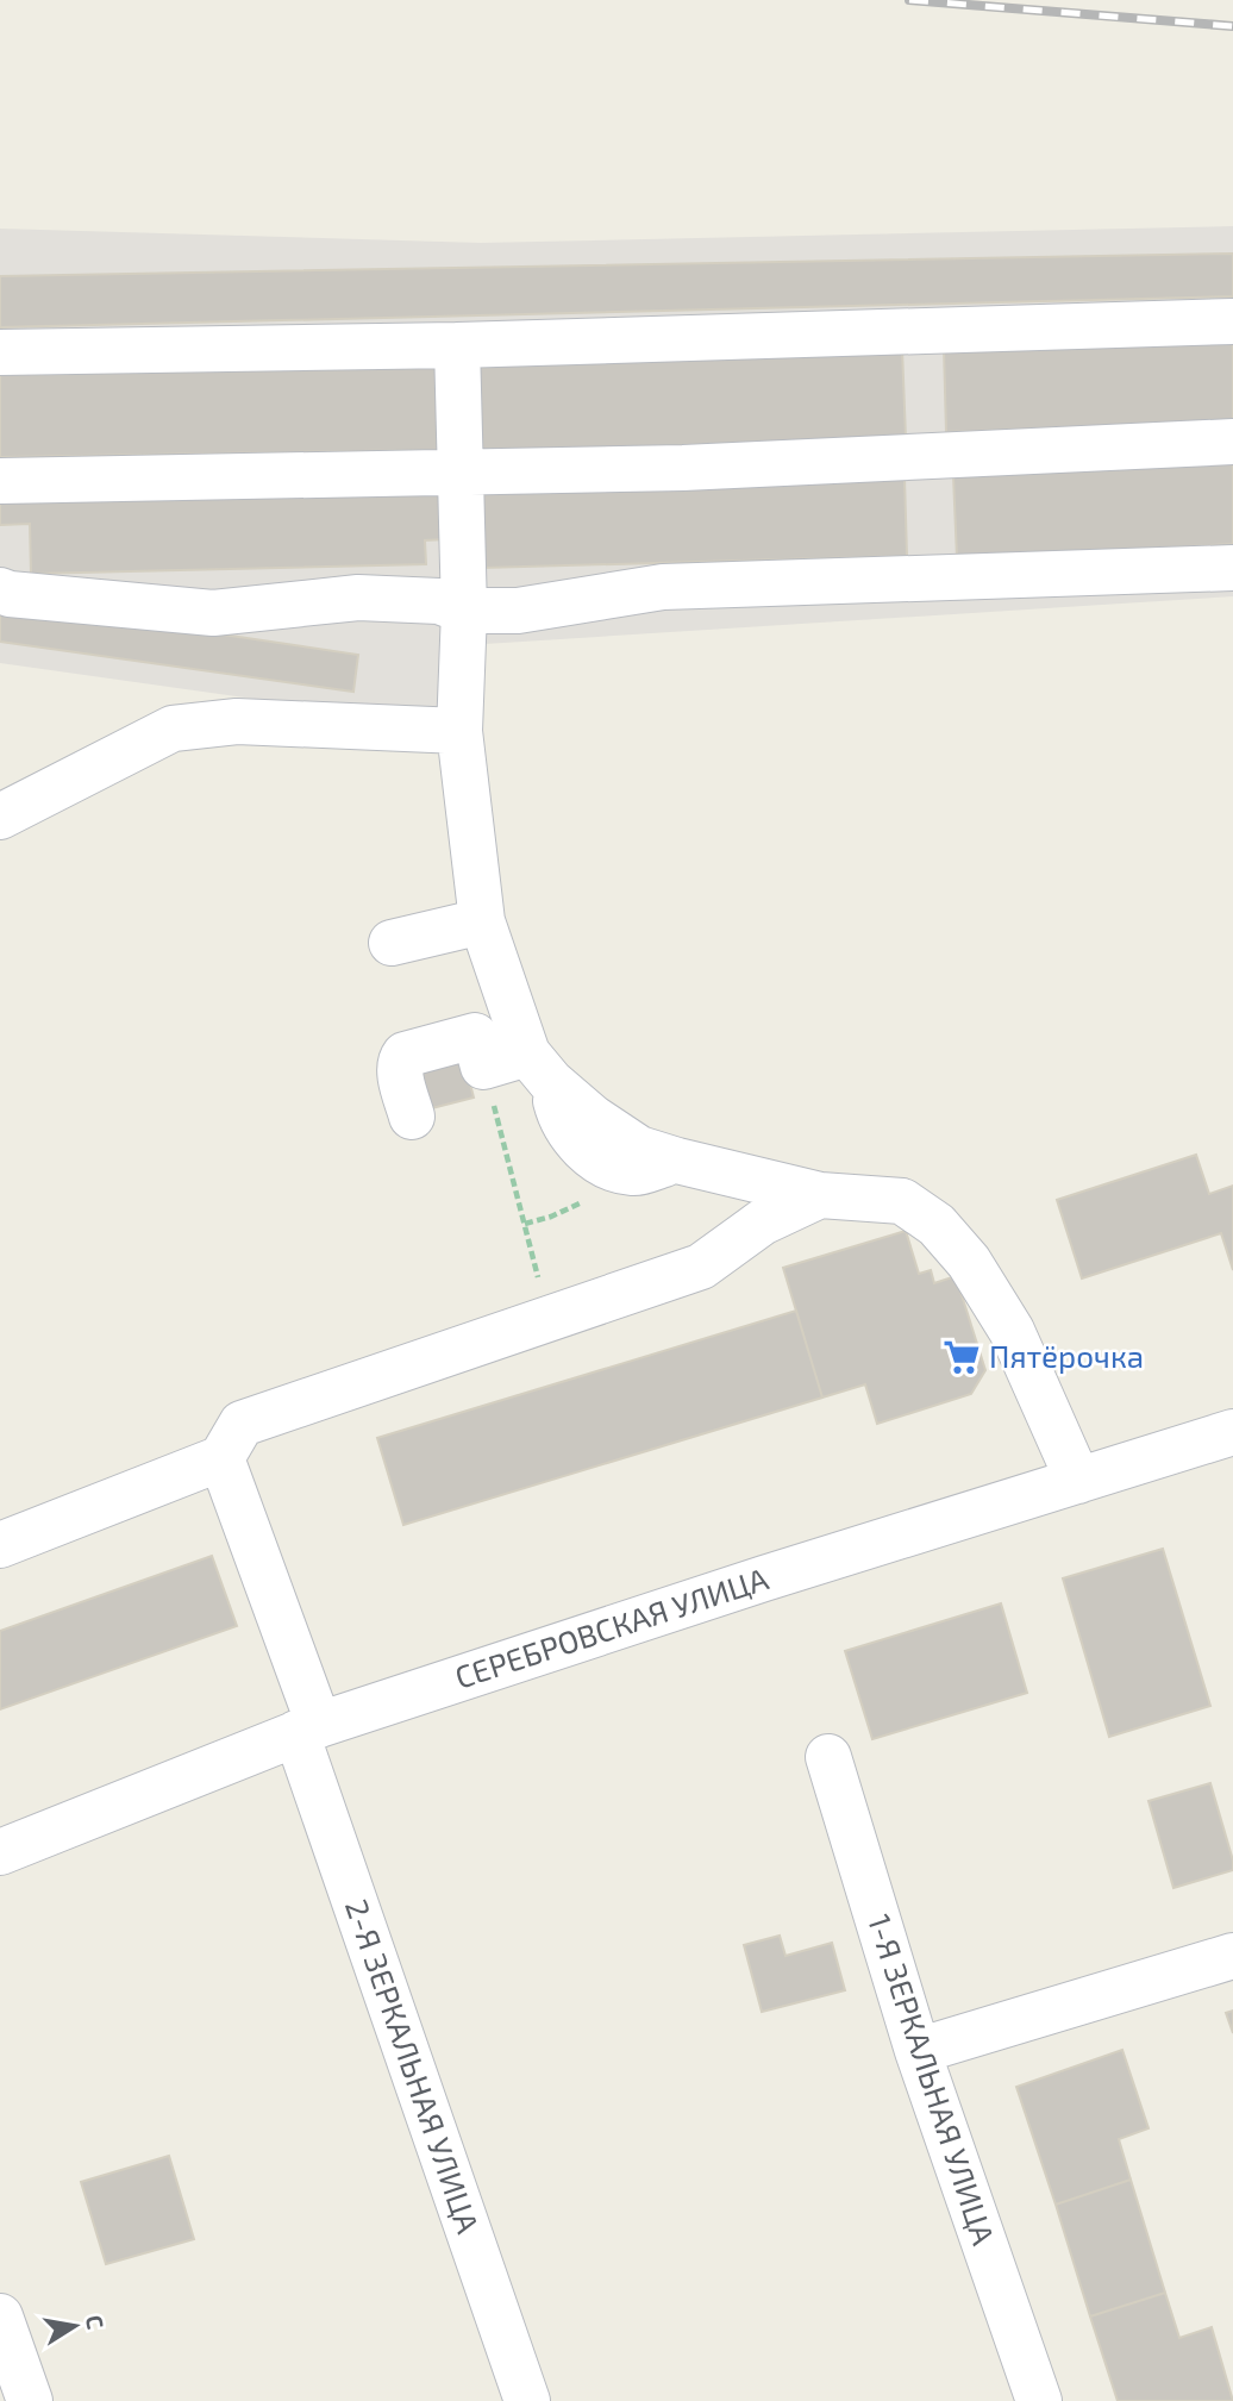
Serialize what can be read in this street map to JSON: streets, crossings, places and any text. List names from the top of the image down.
{
  "streets": {
    "street": ["СЕРЕБРОВСКАЯ УЛИЦА", "2-Я ЗЕРКАЛЬНАЯ УЛИЦА", "1-Я ЗЕРКАЛЬНАЯ УЛИЦА"]
  },
  "crossings": [
    ["СЕРЕБРОВСКАЯ УЛИЦА", "2-Я ЗЕРКАЛЬНАЯ УЛИЦА"]
  ],
  "places": {
    "supermarket": ["Пятёрочка"]
  },
  "north": "right"
}
